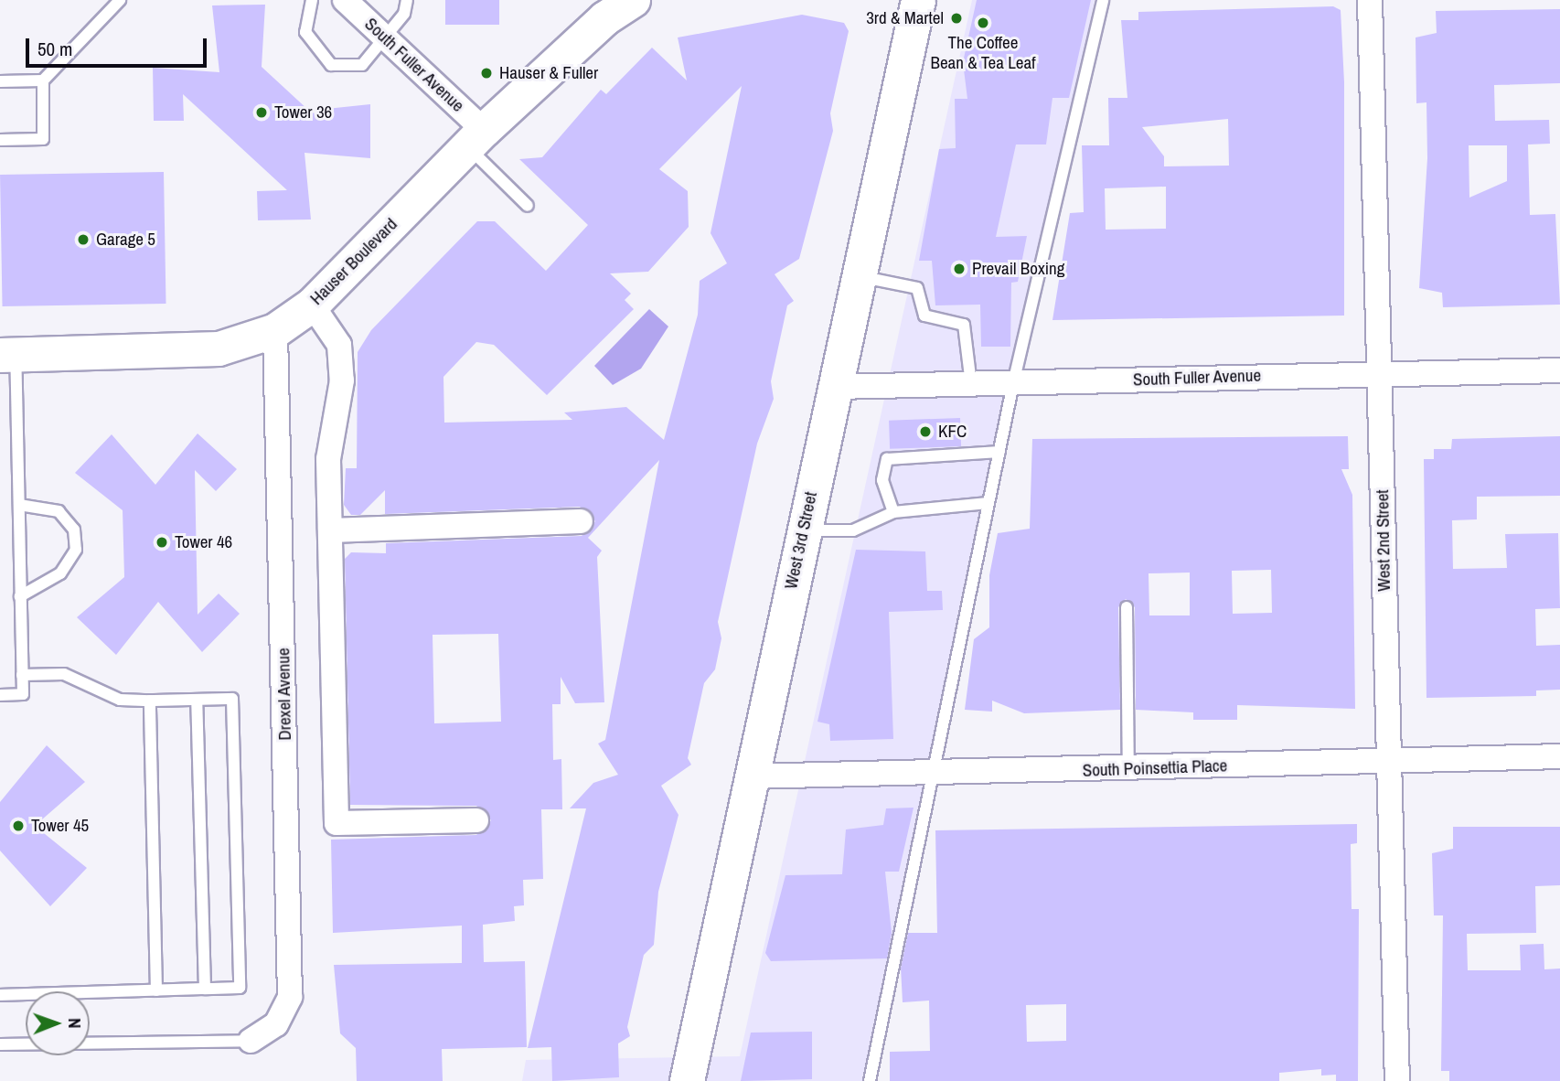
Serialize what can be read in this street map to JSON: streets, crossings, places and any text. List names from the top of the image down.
{
  "streets": {
    "main road": ["Hauser Boulevard", "West 3rd Street"],
    "street": [
      "South Fuller Avenue",
      "West 2nd Street",
      "Drexel Avenue",
      "South Poinsettia Place"
    ]
  },
  "crossings": [
    ["South Fuller Avenue", "Hauser Boulevard"],
    ["South Fuller Avenue", "West 3rd Street"],
    ["South Fuller Avenue", "West 2nd Street"],
    ["Hauser Boulevard", "Drexel Avenue"],
    ["West 3rd Street", "South Poinsettia Place"],
    ["West 2nd Street", "South Poinsettia Place"]
  ],
  "places": [
    "3rd & Martel",
    "The Coffee Bean & Tea Leaf",
    "Hauser & Fuller",
    "Tower 36",
    "Garage 5",
    "Prevail Boxing",
    "KFC",
    "Tower 46",
    "Tower 45"
  ],
  "scale_bar": "50 m",
  "north": "right"
}
